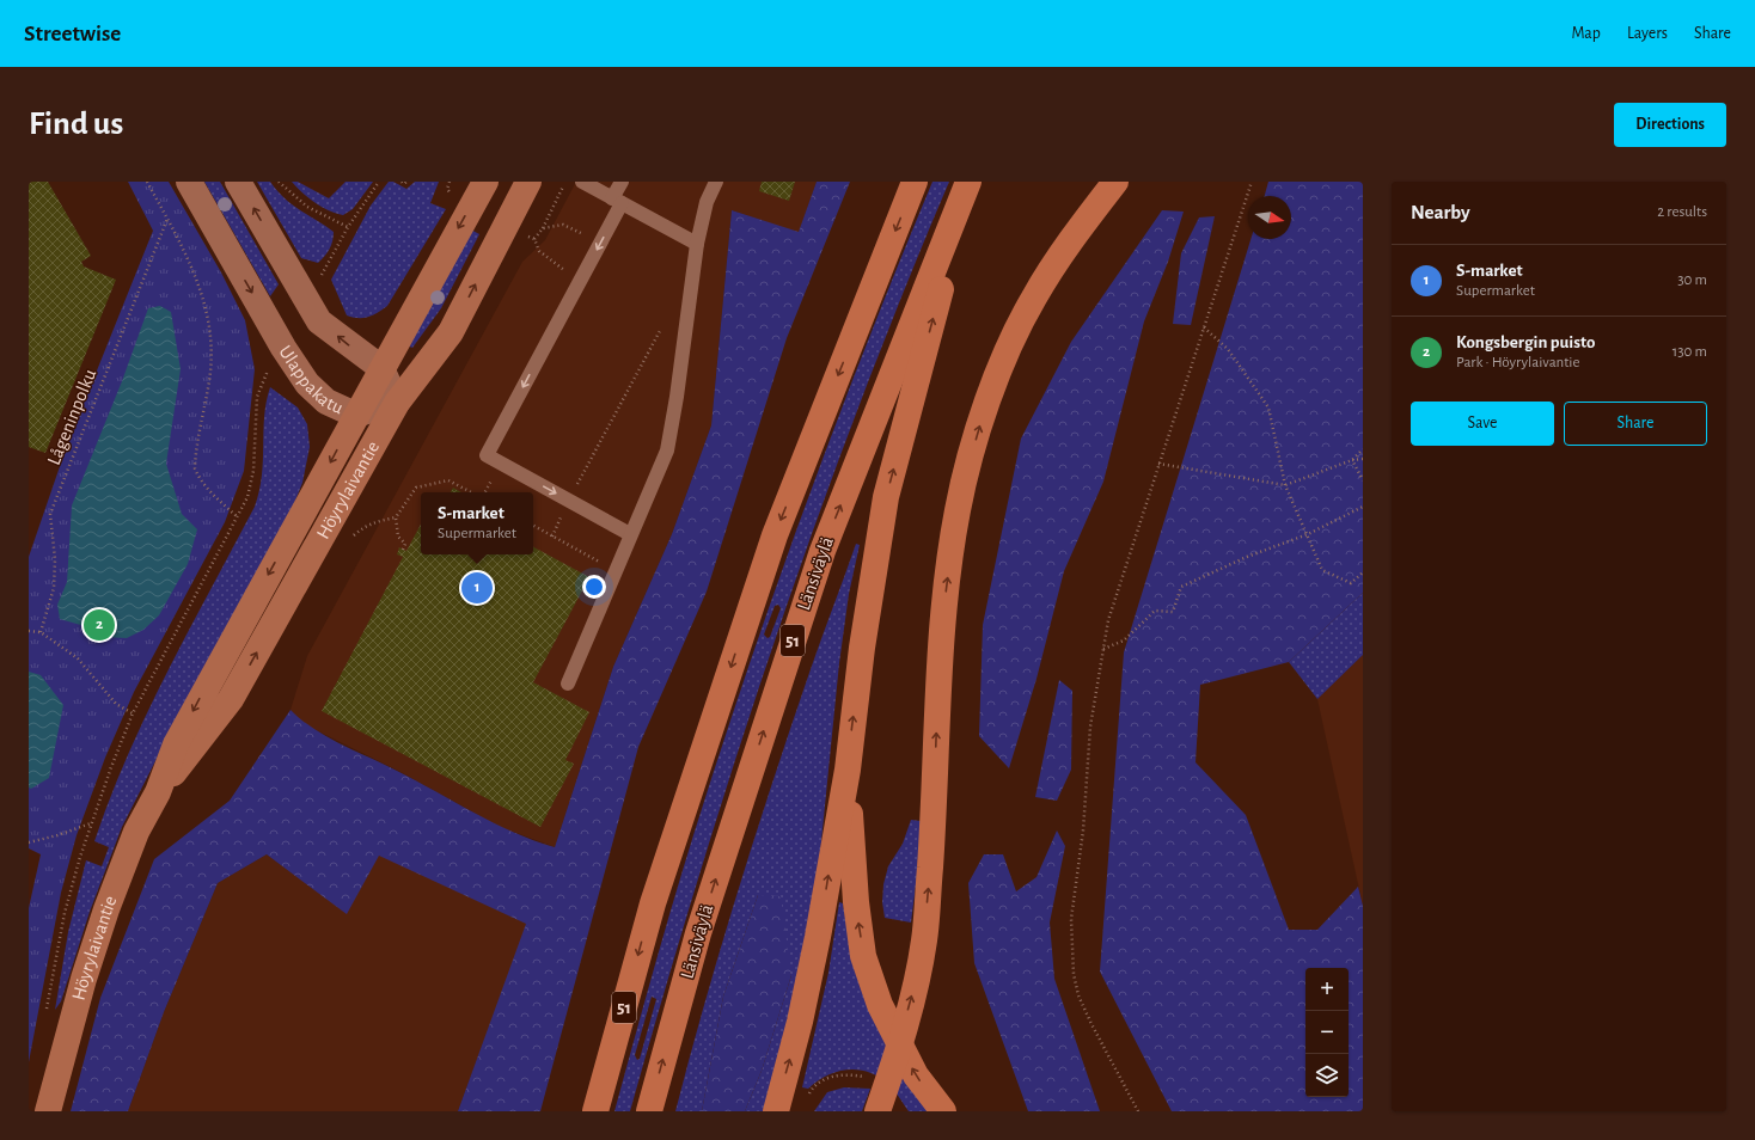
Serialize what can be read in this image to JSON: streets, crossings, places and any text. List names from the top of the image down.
{
  "streets": {
    "highway": ["Länsiväylä", "51"],
    "main road": ["Höyrylaivantie"],
    "street": ["Ulappakatu"],
    "path": ["Lågeninpolku"]
  },
  "crossings": [
    ["Ulappakatu", "Höyrylaivantie"]
  ],
  "north": "right",
  "page": {
    "header": "Streetwise",
    "nav": ["Map", "Layers", "Share"],
    "buttons": [
      "Directions",
      ["Save", "Share"]
    ],
    "title": "Find us",
    "heading": ["Nearby", "2 results"],
    "list": [
      {
        "mark": "1",
        "name": "S-market",
        "note": "Supermarket",
        "value": "30 m"
      },
      {
        "mark": "2",
        "name": "Kongsbergin puisto",
        "note": "Park · Höyrylaivantie",
        "value": "130 m"
      }
    ],
    "popup": ["S-market", "Supermarket"],
    "pins": ["1", "2"],
    "map_buttons": ["+", "−"]
  }
}
